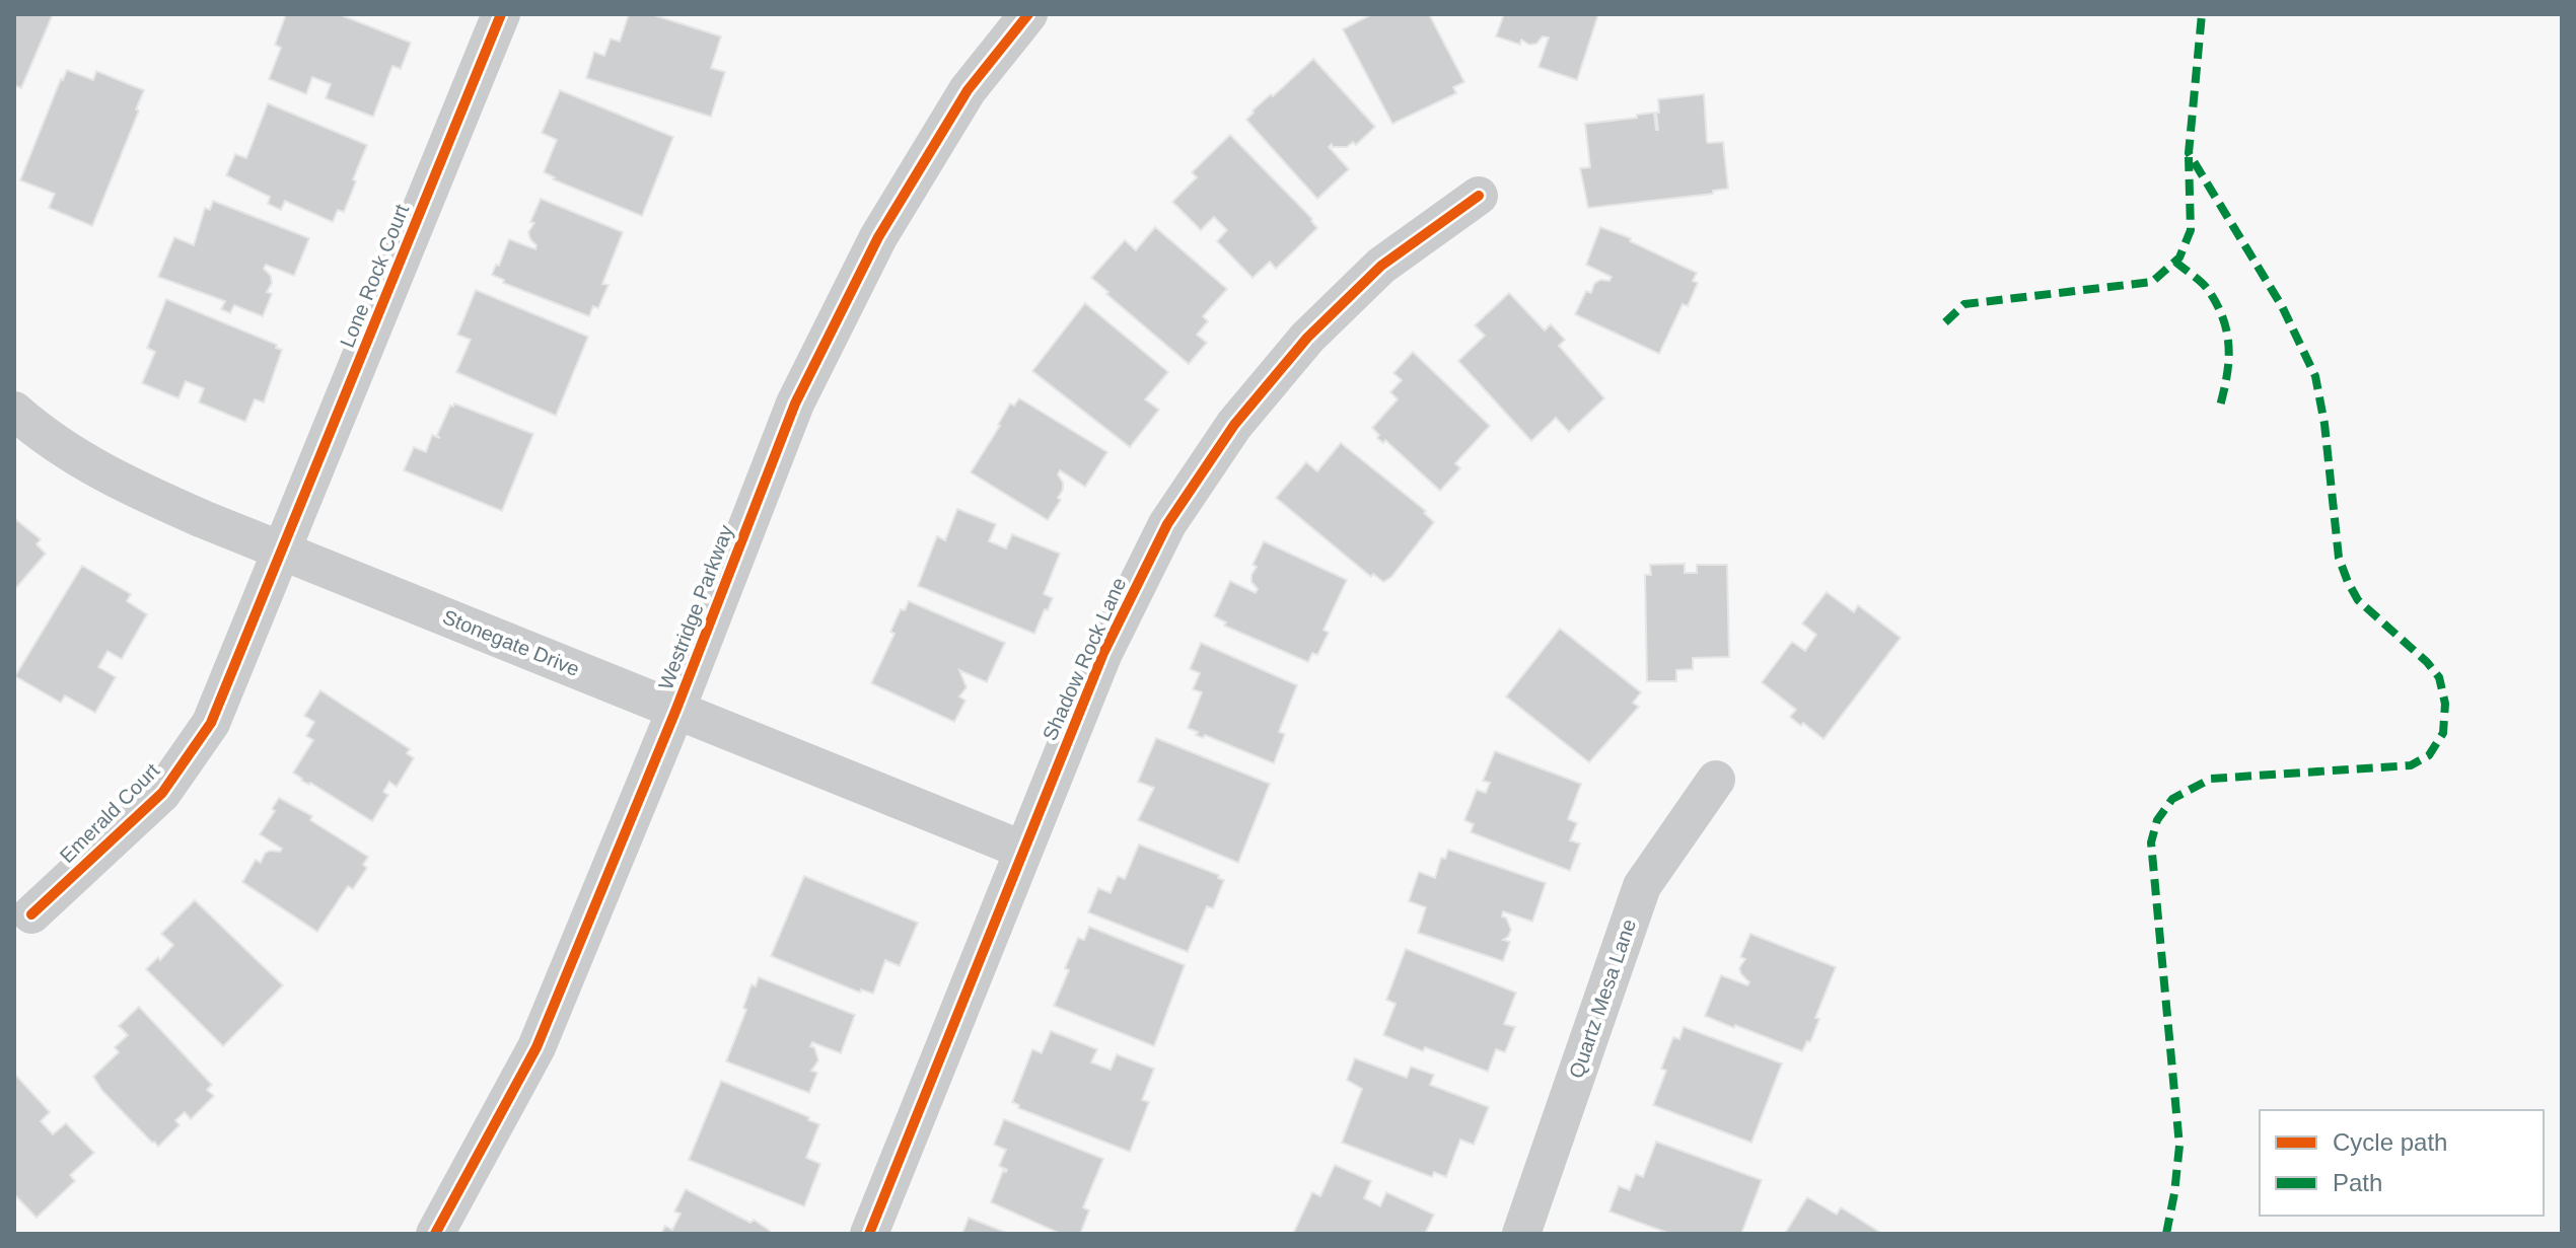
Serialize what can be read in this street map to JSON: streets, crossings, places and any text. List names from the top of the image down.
{
  "streets": {
    "street": [
      "Lone Rock Court",
      "Westridge Parkway",
      "Stonegate Drive",
      "Shadow Rock Lane",
      "Emerald Court",
      "Quartz Mesa Lane"
    ]
  },
  "crossings": [
    ["Lone Rock Court", "Stonegate Drive"],
    ["Lone Rock Court", "Emerald Court"],
    ["Westridge Parkway", "Stonegate Drive"],
    ["Stonegate Drive", "Shadow Rock Lane"],
    ["Stonegate Drive", "Emerald Court"]
  ],
  "legend": ["Cycle path", "Path"]
}
